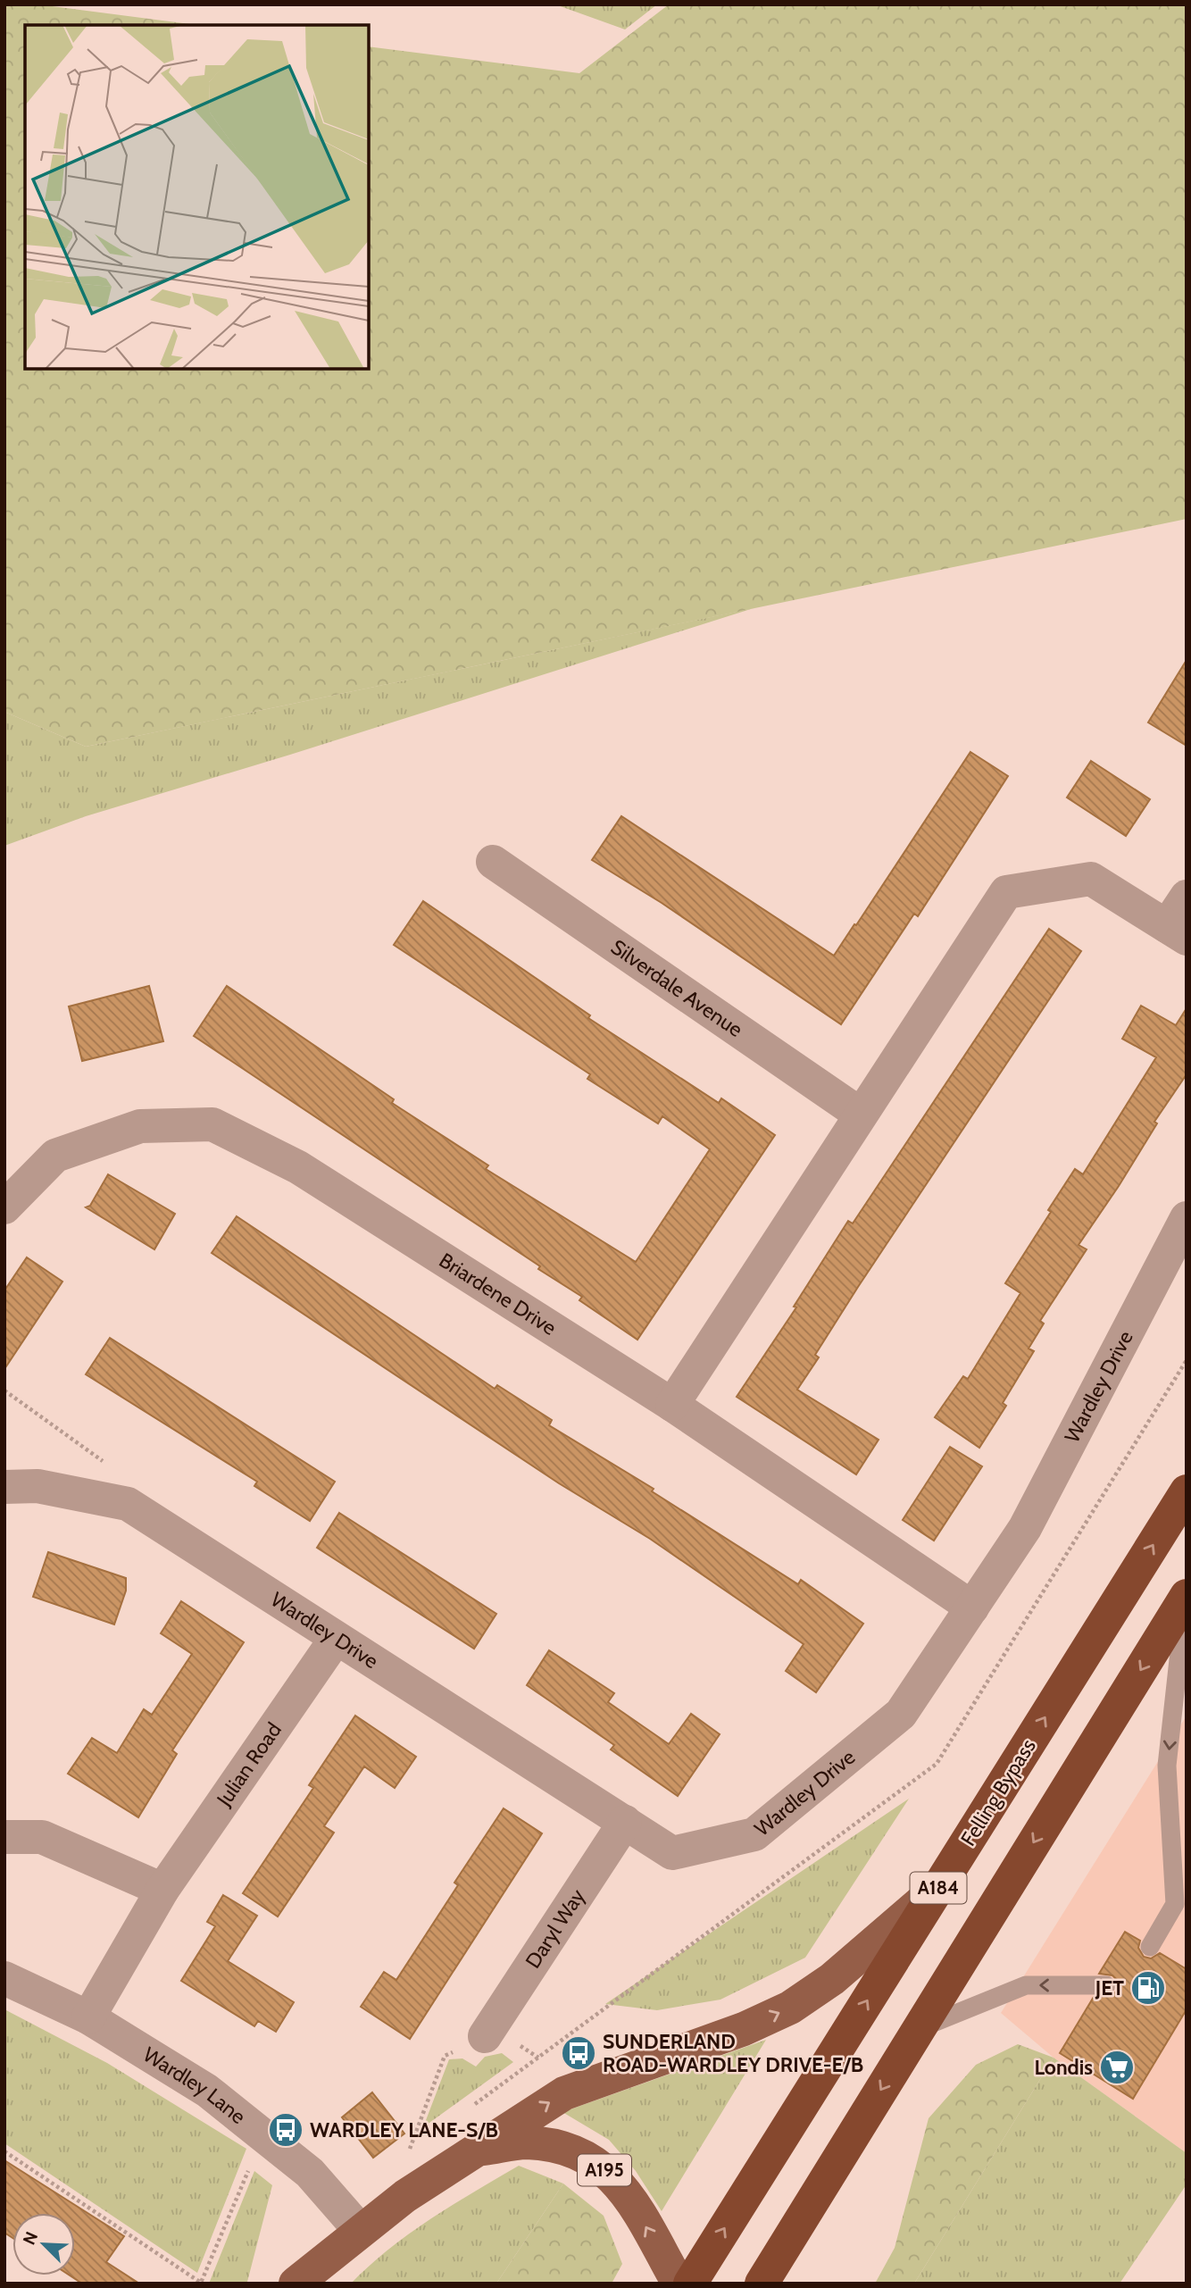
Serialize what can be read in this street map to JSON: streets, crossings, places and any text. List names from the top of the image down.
{
  "streets": {
    "highway": ["Felling Bypass", "A184"],
    "main road": ["A195"],
    "street": [
      "Silverdale Avenue",
      "Briardene Drive",
      "Wardley Drive",
      "Julian Road",
      "Daryl Way",
      "Wardley Lane"
    ]
  },
  "crossings": [
    ["Briardene Drive", "Wardley Drive"],
    ["Wardley Drive", "Julian Road"],
    ["Wardley Drive", "Daryl Way"],
    ["Julian Road", "Wardley Lane"],
    ["Felling Bypass", "A195"],
    ["Wardley Lane", "A195"]
  ],
  "places": {
    "fuel station": ["JET"],
    "bus stop": ["SUNDERLAND ROAD-WARDLEY DRIVE-E/B", "WARDLEY LANE-S/B"],
    "supermarket": ["Londis"]
  },
  "north": "top left"
}
